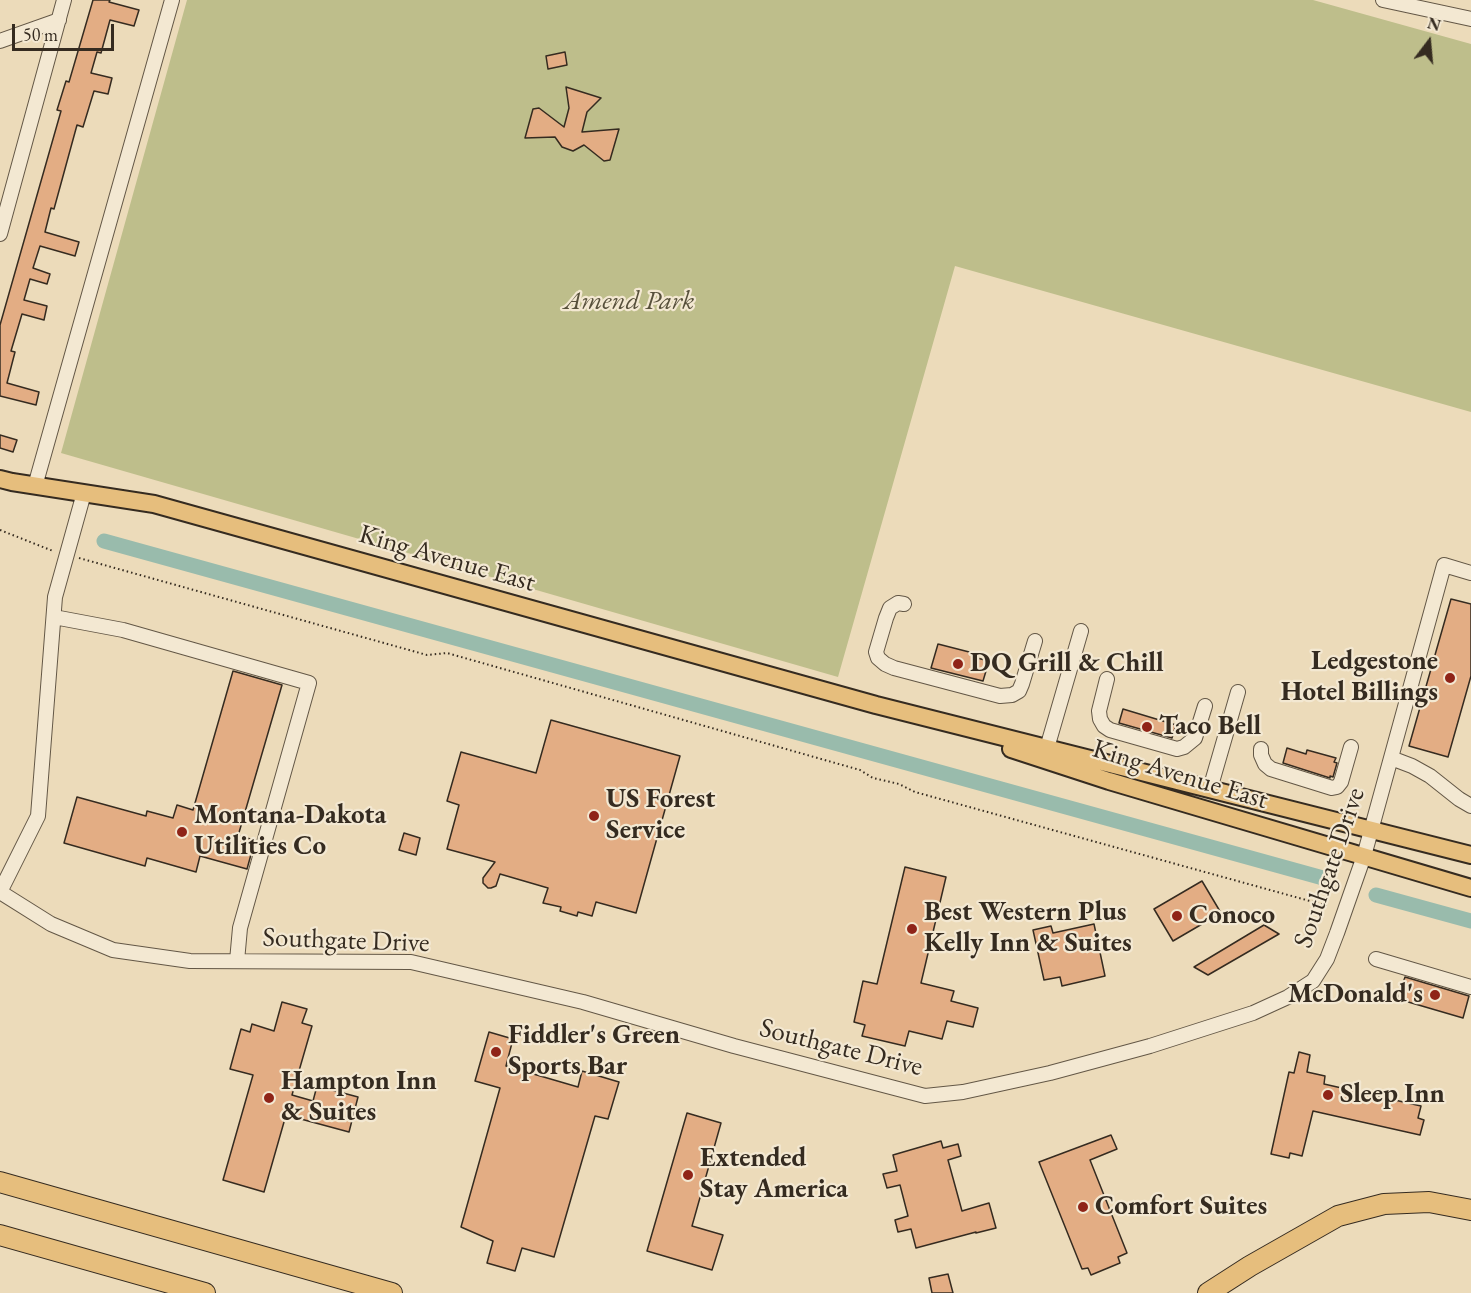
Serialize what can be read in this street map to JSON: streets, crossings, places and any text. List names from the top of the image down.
{
  "streets": {
    "main road": ["King Avenue East"],
    "street": ["Southgate Drive"]
  },
  "crossings": [
    ["King Avenue East", "Southgate Drive"]
  ],
  "parks": ["Amend Park"],
  "places": [
    "DQ Grill & Chill",
    "Ledgestone Hotel Billings",
    "Taco Bell",
    "US Forest Service",
    "Montana-Dakota Utilities Co",
    "Conoco",
    "Best Western Plus Kelly Inn & Suites",
    "McDonald's",
    "Fiddler's Green Sports Bar",
    "Sleep Inn",
    "Hampton Inn & Suites",
    "Extended Stay America",
    "Comfort Suites"
  ],
  "scale_bar": "50 m",
  "north": "top"
}
